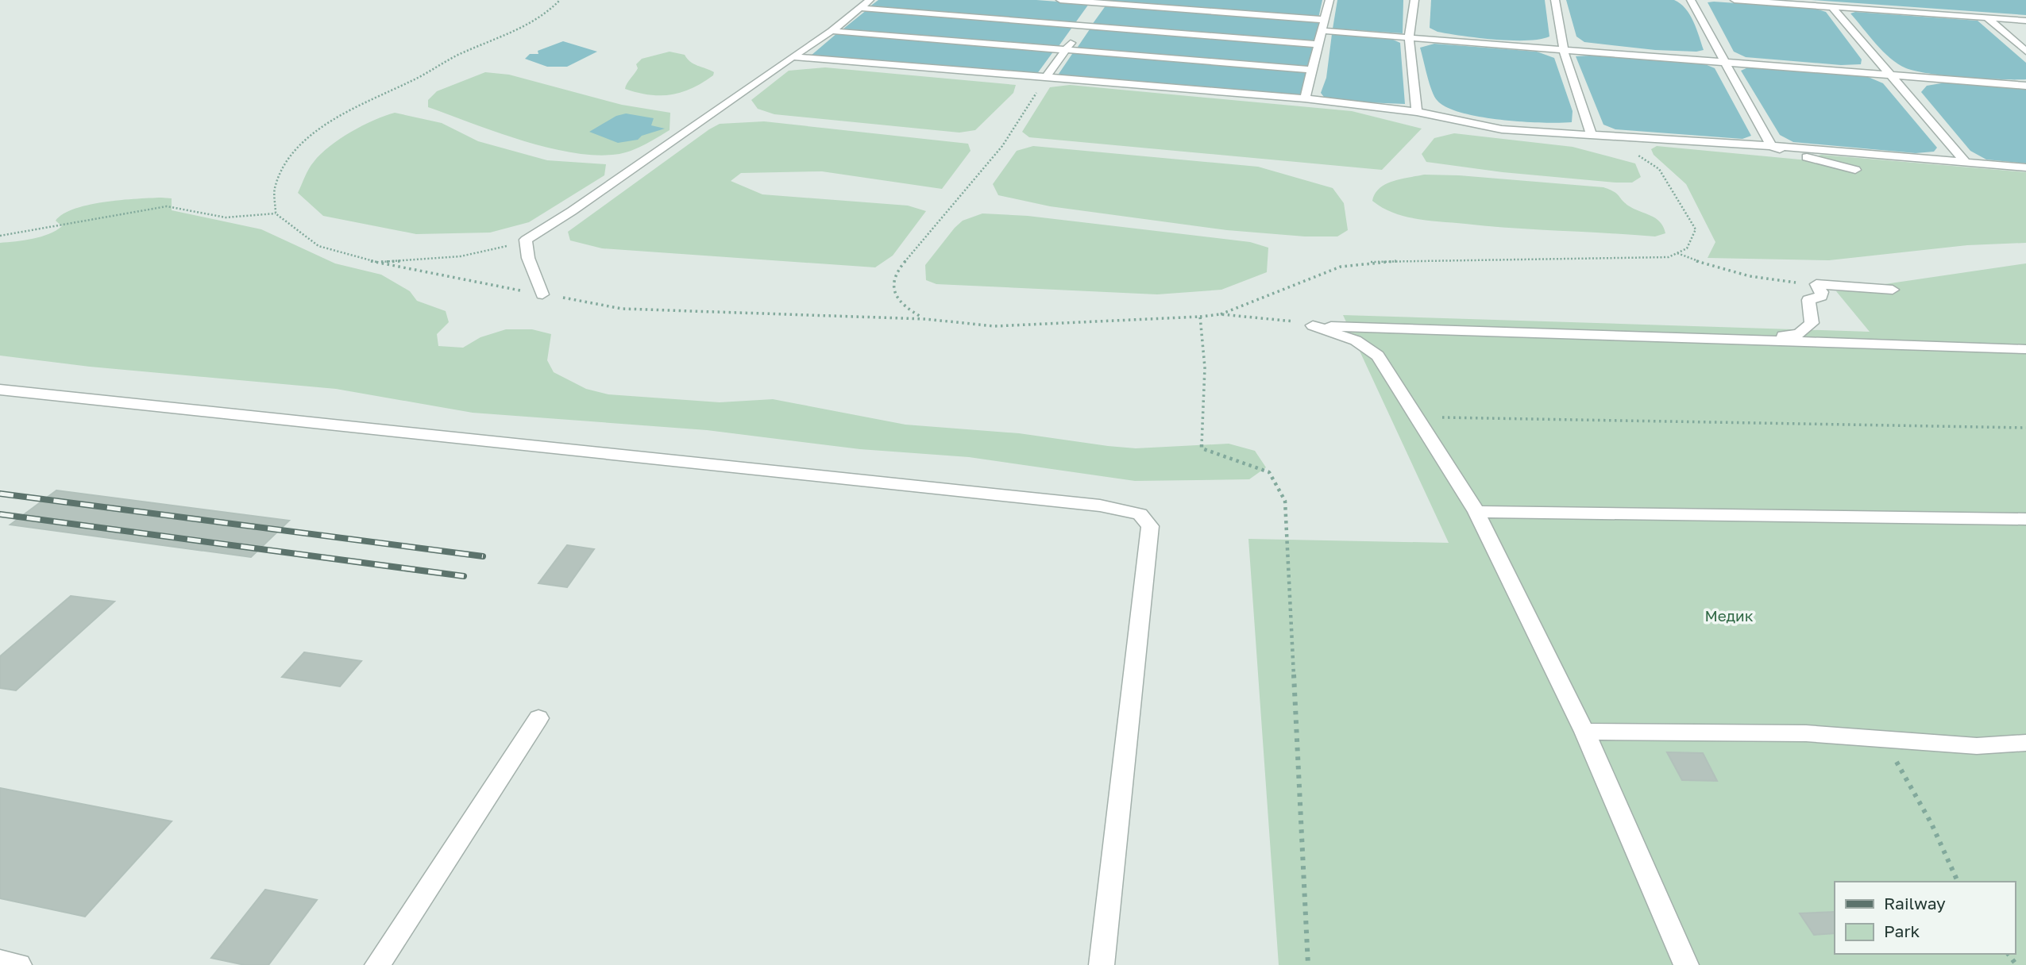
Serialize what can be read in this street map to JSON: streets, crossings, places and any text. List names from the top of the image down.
{
  "parks": ["Медик"],
  "legend": ["Railway", "Park"]
}
